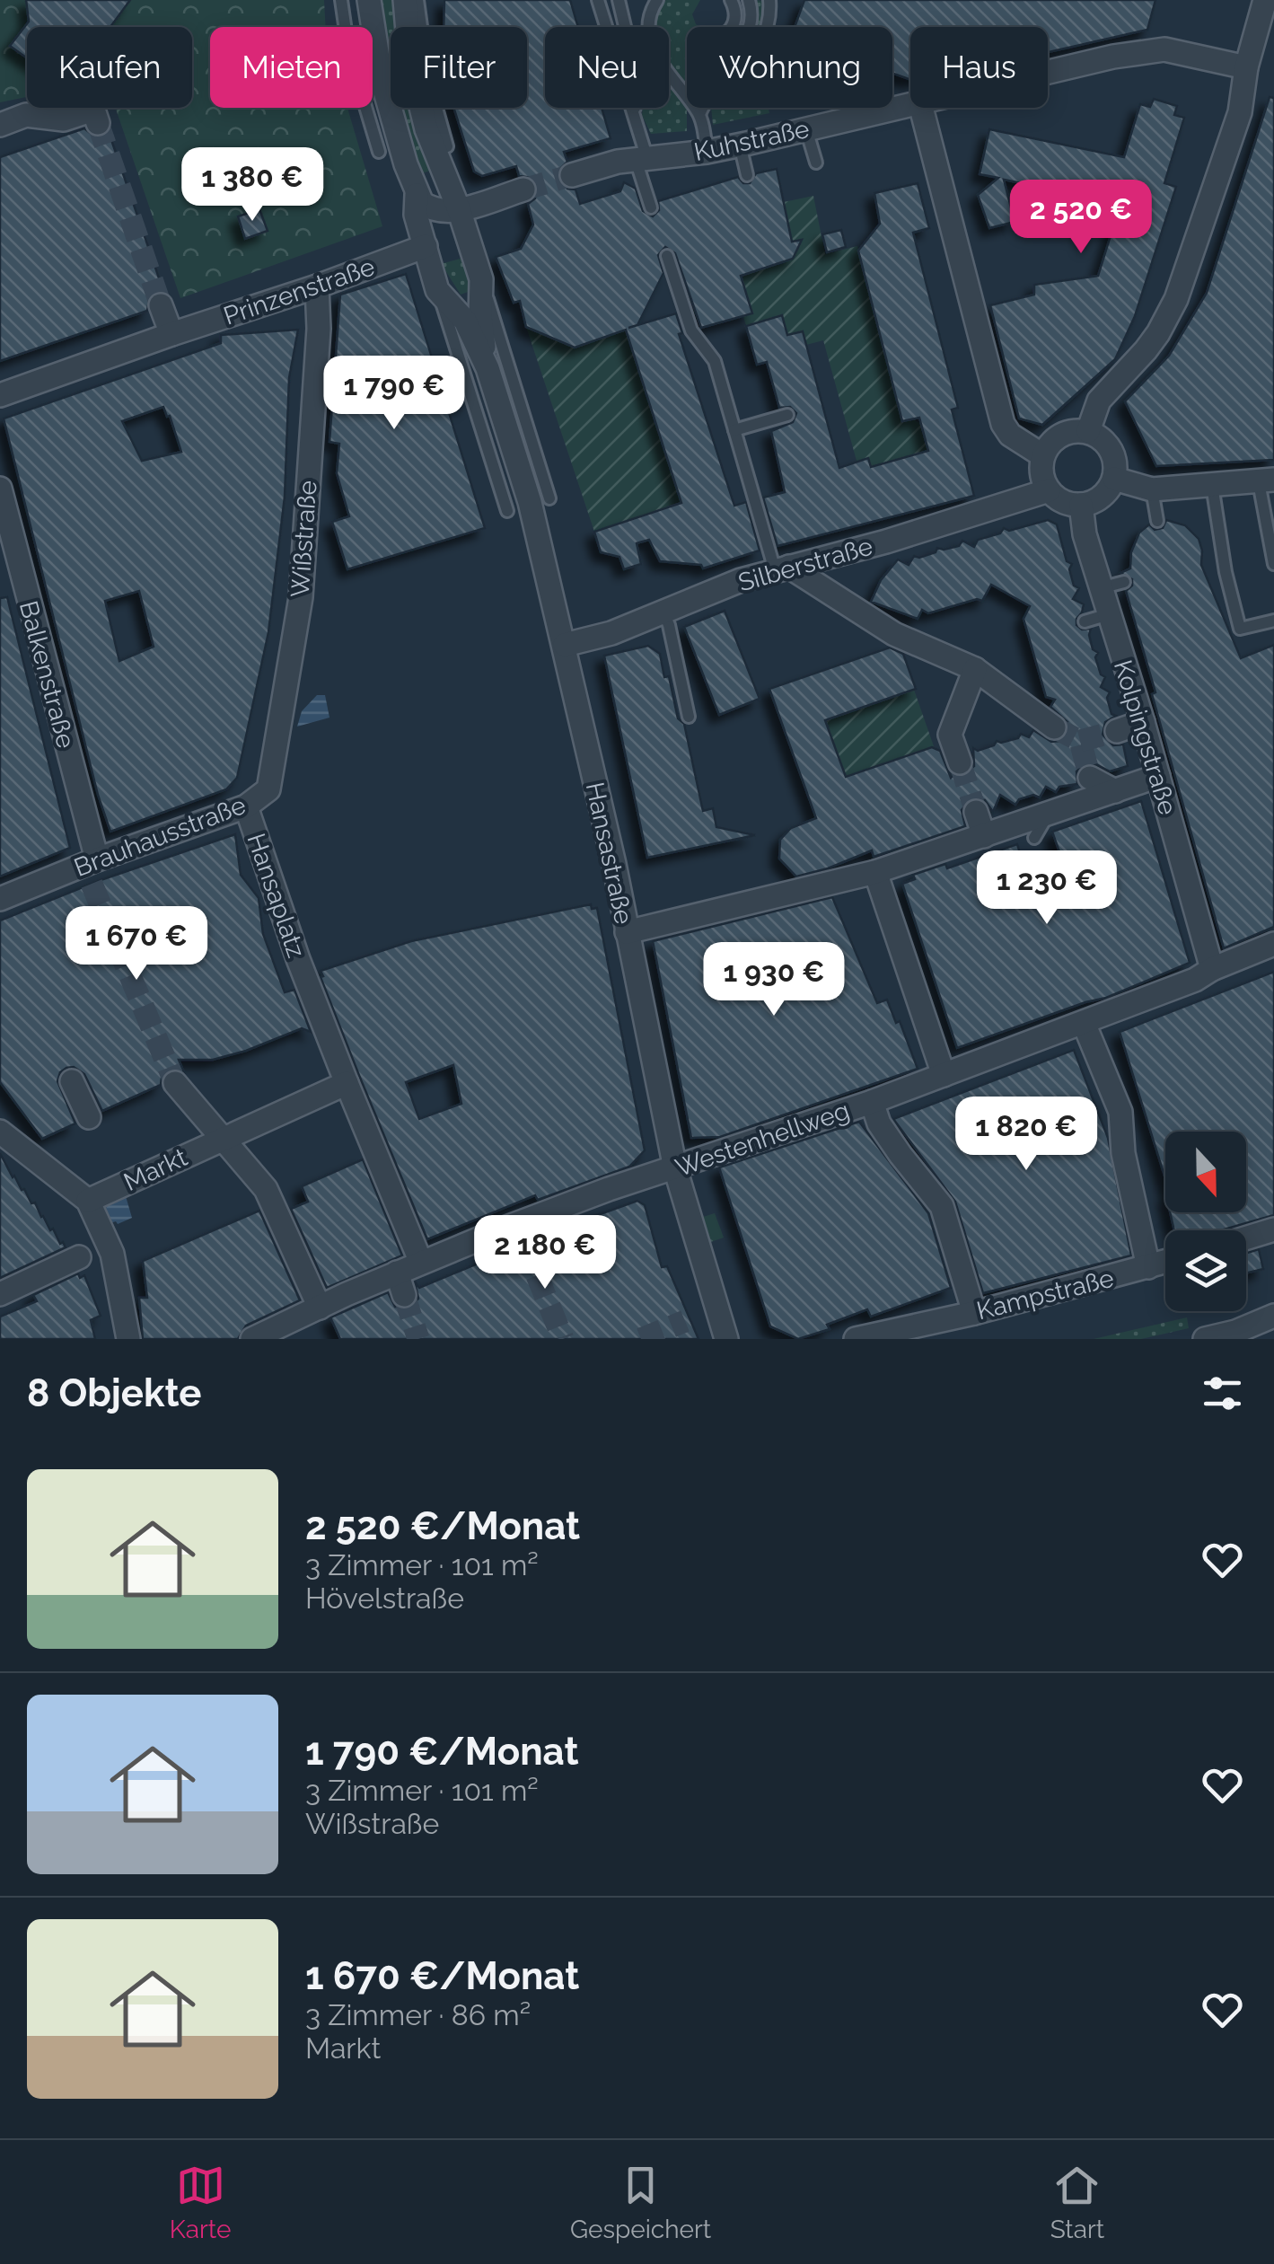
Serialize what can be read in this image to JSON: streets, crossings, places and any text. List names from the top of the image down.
{
  "streets": {
    "street": [
      "Kuhstraße",
      "Prinzenstraße",
      "Wißstraße",
      "Silberstraße",
      "Balkenstraße",
      "Kolpingstraße",
      "Brauhausstraße",
      "Hansastraße",
      "Hansaplatz",
      "Westenhellweg",
      "Markt",
      "Kampstraße"
    ]
  },
  "crossings": [
    ["Prinzenstraße", "Wißstraße"],
    ["Prinzenstraße", "Hansastraße"],
    ["Wißstraße", "Brauhausstraße"],
    ["Silberstraße", "Kolpingstraße"],
    ["Silberstraße", "Hansastraße"],
    ["Balkenstraße", "Brauhausstraße"],
    ["Kolpingstraße", "Westenhellweg"],
    ["Brauhausstraße", "Hansaplatz"],
    ["Hansastraße", "Westenhellweg"],
    ["Hansaplatz", "Markt"],
    ["Westenhellweg", "Markt"]
  ],
  "north": "bottom",
  "page": {
    "chip": [
      "Kaufen",
      "Mieten",
      "Filter",
      "Neu",
      "Wohnung",
      "Haus"
    ],
    "price": [
      "1 380 €",
      "2 520 €",
      "1 790 €",
      "1 230 €",
      "1 670 €",
      "1 930 €",
      "1 820 €",
      "2 180 €"
    ],
    "heading": "8 Objekte",
    "list": [
      {
        "name": "2 520 €/Monat",
        "note": "3 Zimmer · 101 m² · Hövelstraße"
      },
      {
        "name": "1 790 €/Monat",
        "note": "3 Zimmer · 101 m² · Wißstraße"
      },
      {
        "name": "1 670 €/Monat",
        "note": "3 Zimmer · 86 m² · Markt"
      }
    ],
    "tabs": ["Karte", "Gespeichert", "Start"]
  }
}
